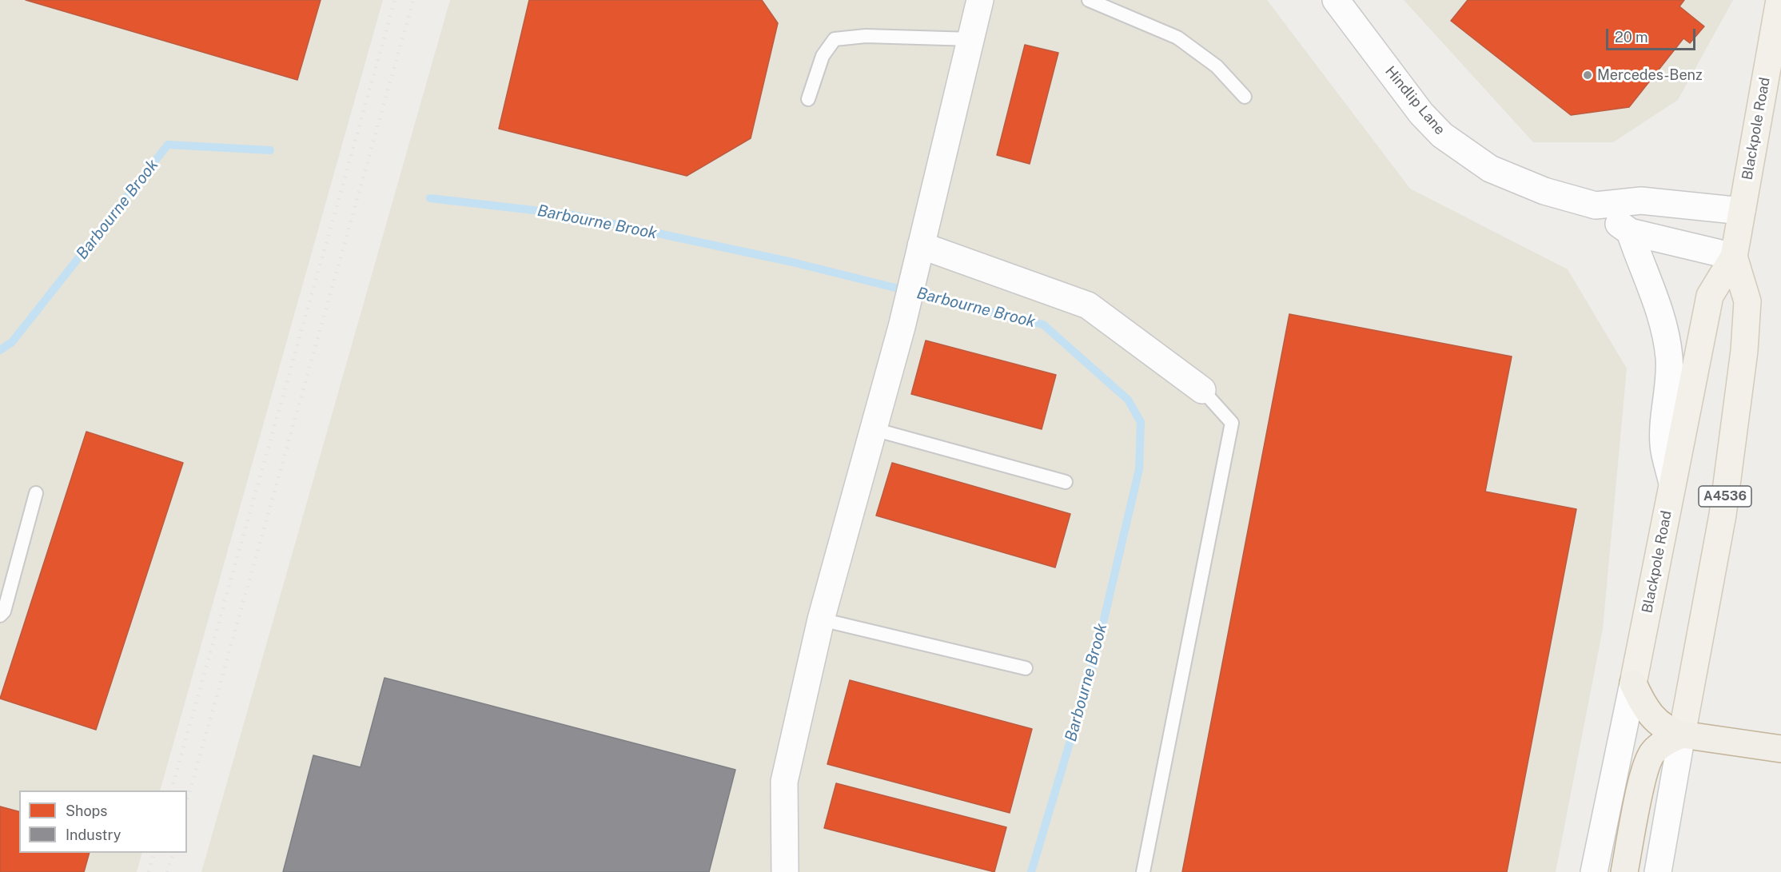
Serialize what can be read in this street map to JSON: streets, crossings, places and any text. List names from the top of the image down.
{
  "streets": {
    "main road": ["Blackpole Road", "A4536"],
    "street": ["Hindlip Lane"]
  },
  "crossings": [
    ["Hindlip Lane", "Blackpole Road"]
  ],
  "water": ["Barbourne Brook"],
  "places": ["Mercedes-Benz"],
  "legend": ["Shops", "Industry"],
  "scale_bar": "20 m"
}
